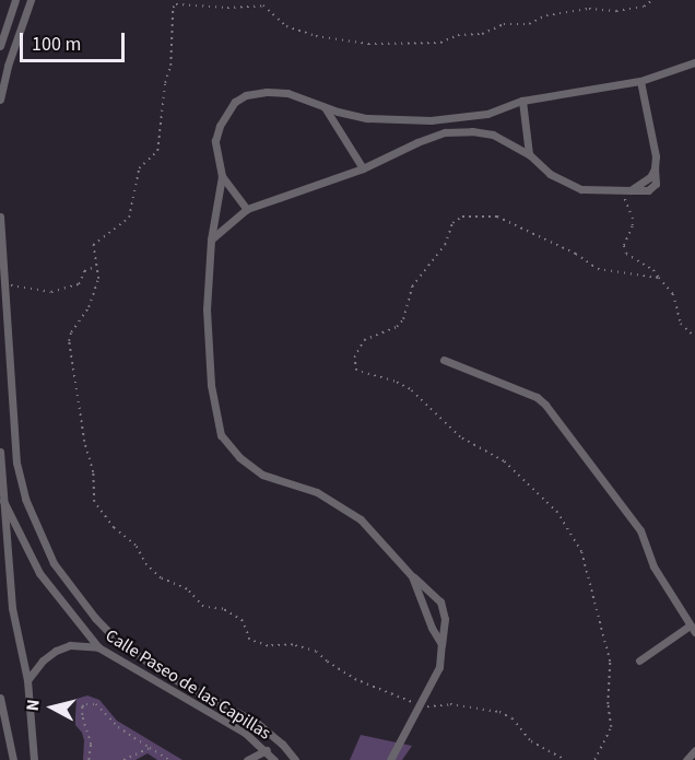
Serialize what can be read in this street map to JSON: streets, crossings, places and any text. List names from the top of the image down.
{
  "streets": {
    "street": ["Calle Paseo de las Capillas"]
  },
  "scale_bar": "100 m",
  "north": "left"
}
